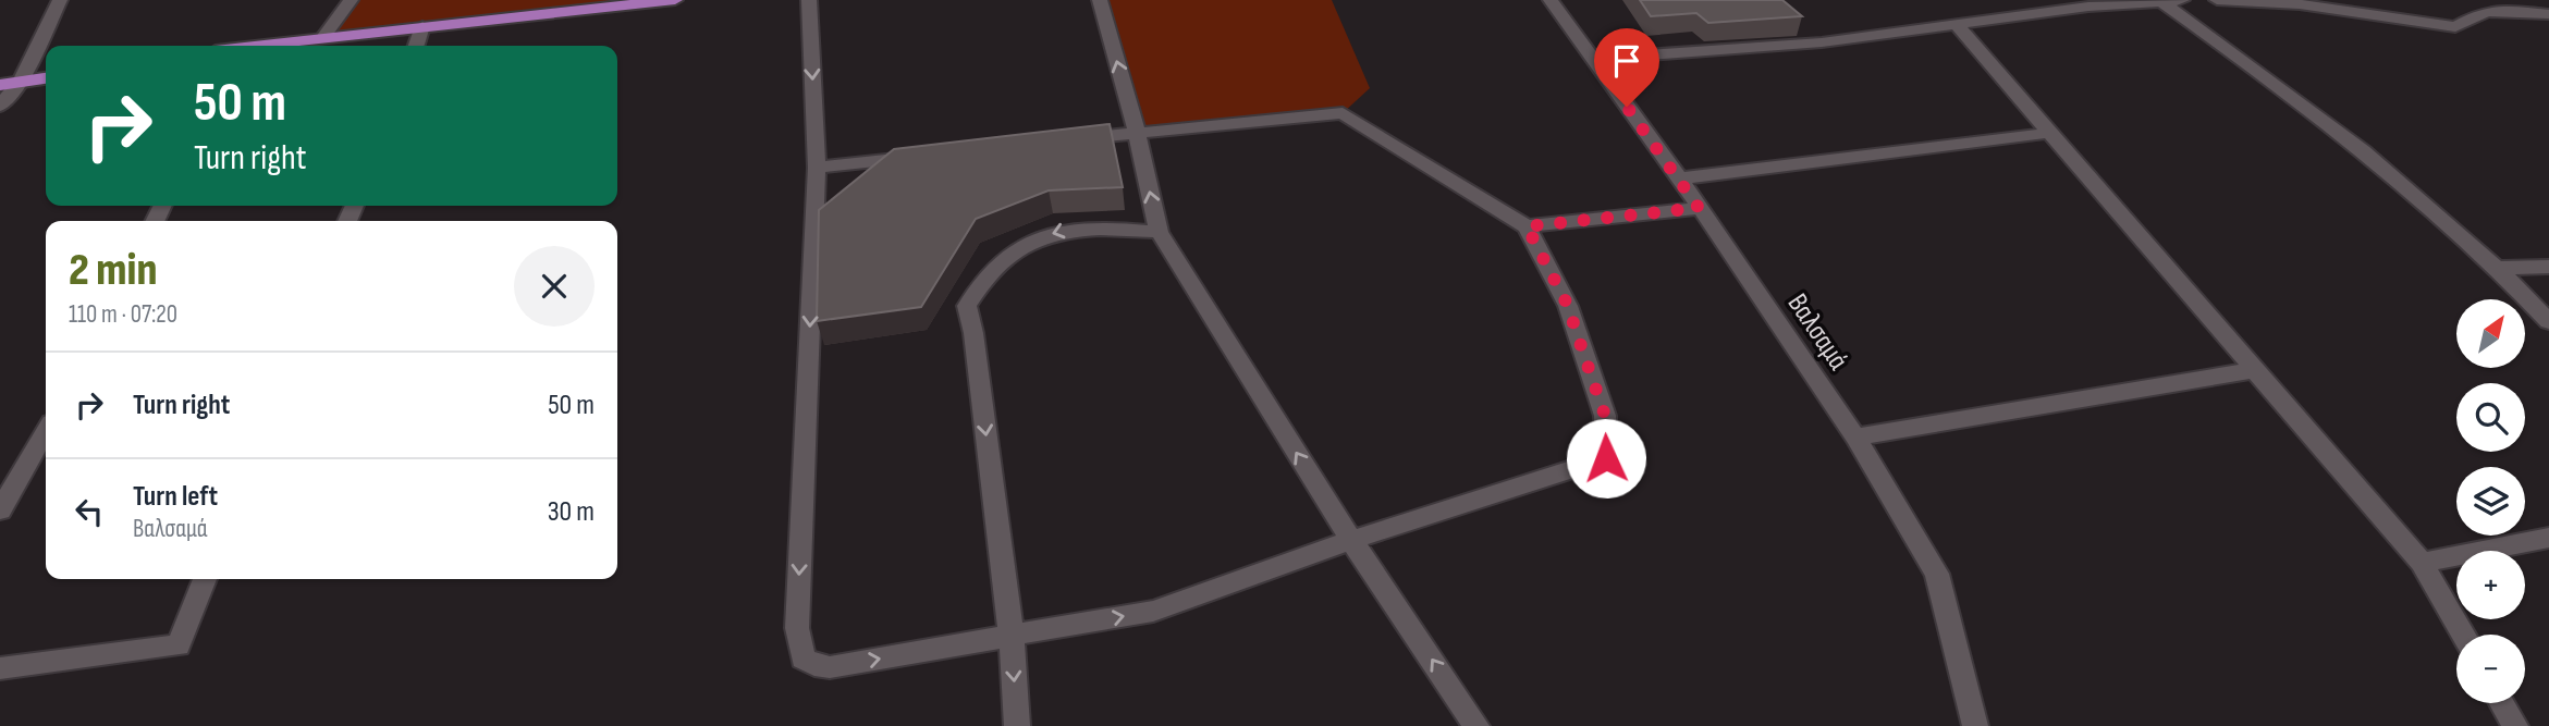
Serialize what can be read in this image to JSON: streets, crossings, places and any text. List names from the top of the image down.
{
  "streets": {
    "street": ["Βαλσαμά"]
  },
  "north": "top right",
  "page": {
    "turn": ["50 m", "Turn right"],
    "heading": ["2 min", "110 m · 07:20"],
    "map_buttons": ["+", "−"],
    "list": [
      {
        "name": "Turn right",
        "value": "50 m"
      },
      {
        "name": "Turn left",
        "note": "Βαλσαμά",
        "value": "30 m"
      }
    ]
  }
}
